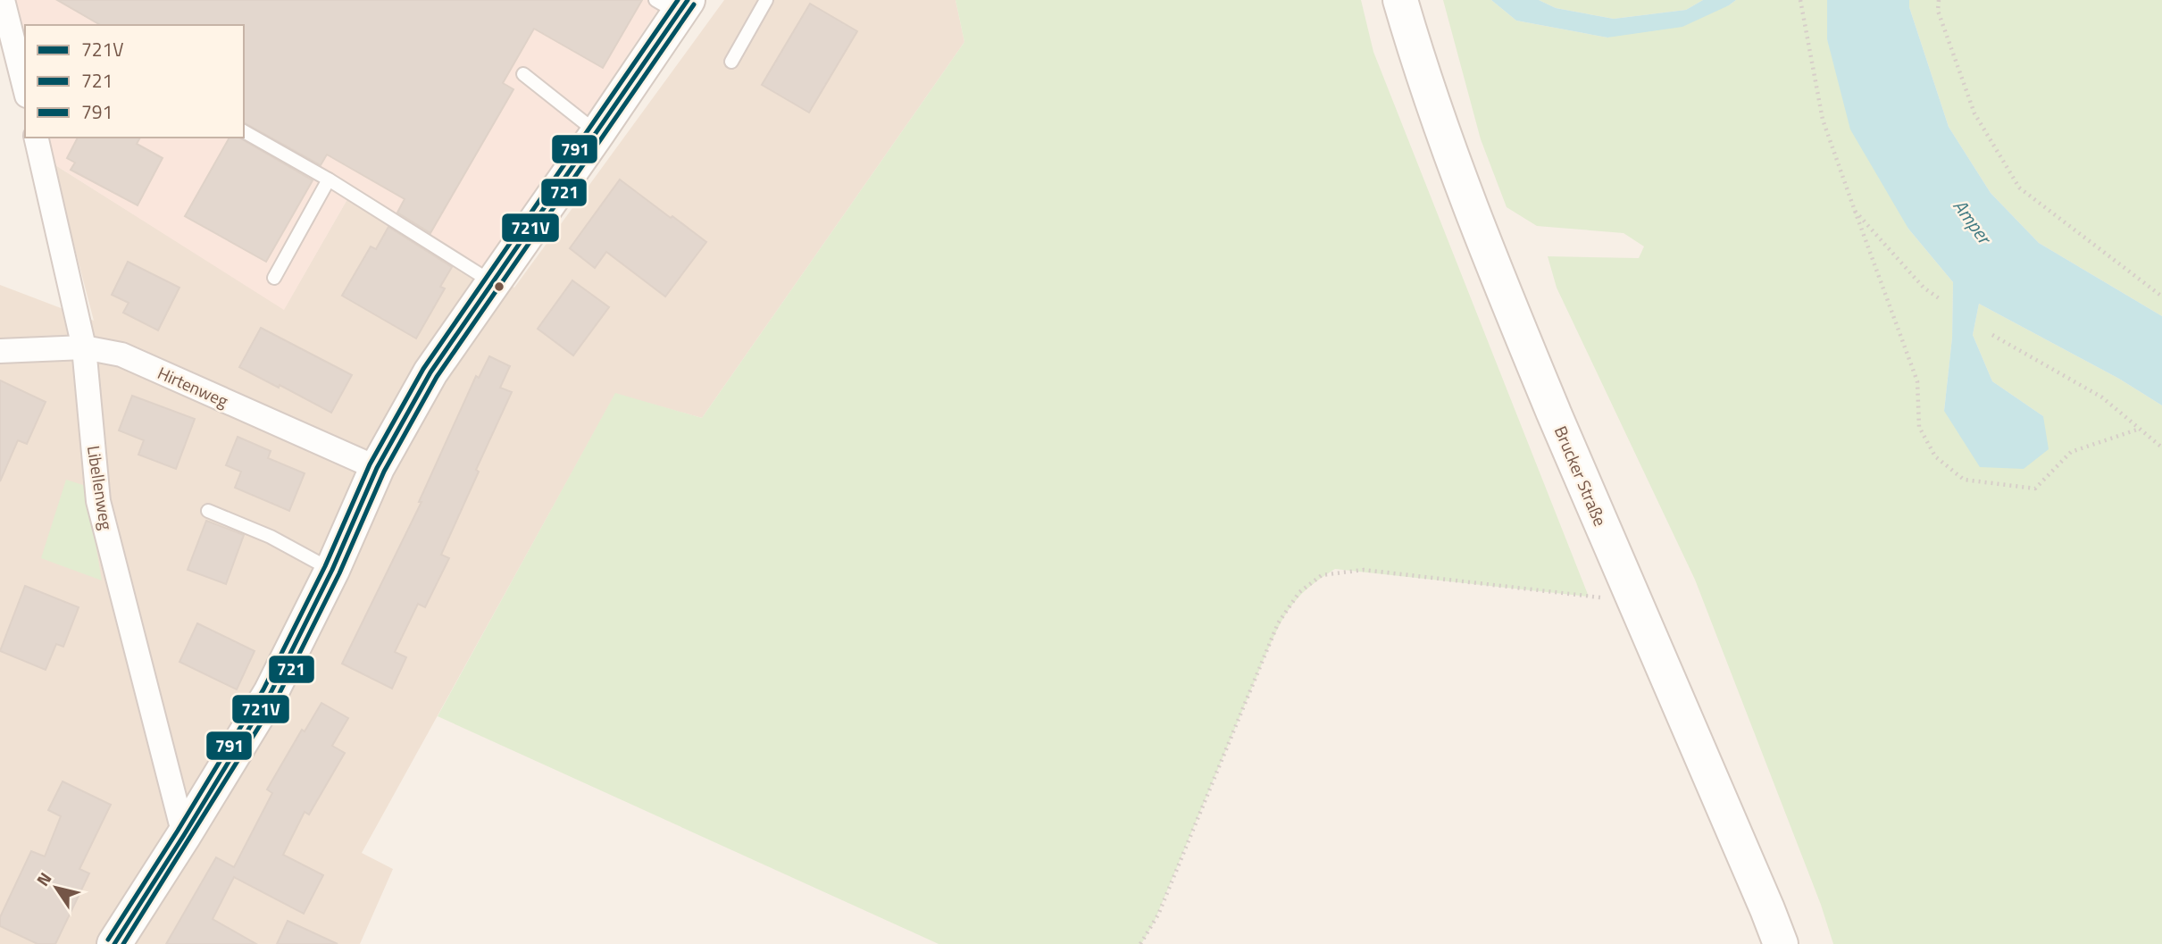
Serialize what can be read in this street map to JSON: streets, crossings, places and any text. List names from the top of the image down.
{
  "streets": {
    "street": ["Hirtenweg", "Brucker Straße", "Libellenweg"]
  },
  "crossings": [
    ["Hirtenweg", "Libellenweg"]
  ],
  "water": ["Amper"],
  "lines": ["transit line 721V", "transit line 791", "transit line 721"],
  "legend": ["721V", "721", "791"],
  "north": "top left"
}
